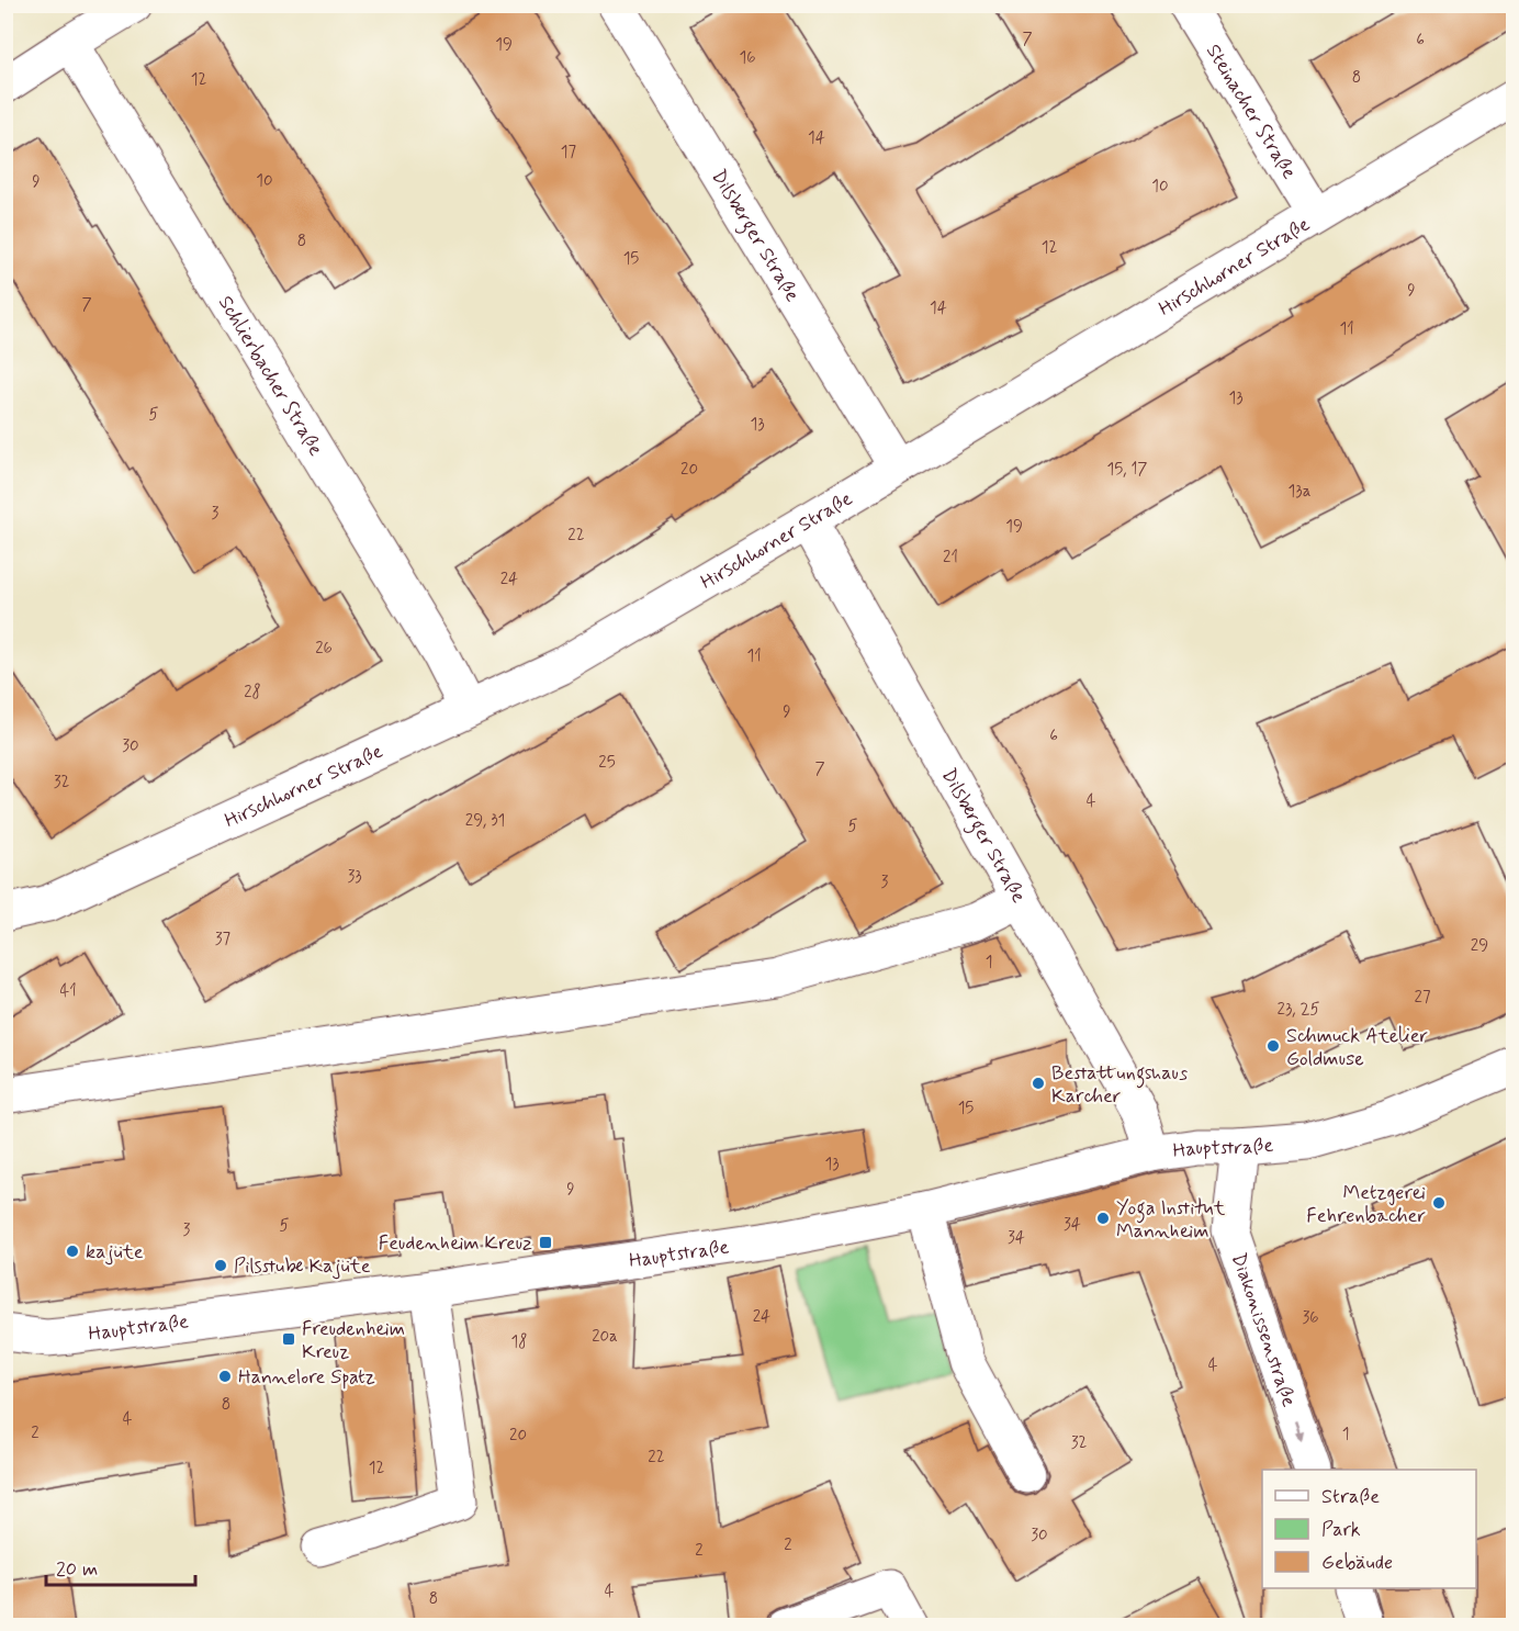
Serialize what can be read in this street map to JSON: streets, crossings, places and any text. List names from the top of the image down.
{
  "streets": {
    "street": [
      "Steinacher Straße",
      "Dilsberger Straße",
      "Hirschhorner Straße",
      "Schlierbacher Straße",
      "Hauptstraße",
      "Diakonissenstraße"
    ]
  },
  "crossings": [
    ["Steinacher Straße", "Hirschhorner Straße"],
    ["Dilsberger Straße", "Hirschhorner Straße"],
    ["Dilsberger Straße", "Hauptstraße"],
    ["Hirschhorner Straße", "Schlierbacher Straße"],
    ["Hauptstraße", "Diakonissenstraße"]
  ],
  "places": {
    "other": [
      "Schmuck Atelier Goldmuse",
      "Bestattungshaus Karcher",
      "Metzgerei Fehrenbacher",
      "Yoga Institut Mannheim",
      "kajüte",
      "Pilsstube Kajüte",
      "Hannelore Spatz"
    ],
    "transit": ["Feudenheim Kreuz", "Freudenheim Kreuz"]
  },
  "house_numbers": [
    "7",
    "6",
    "19",
    "16",
    "8",
    "12",
    "14",
    "17",
    "10",
    "9",
    "10",
    "8",
    "12",
    "15",
    "9",
    "7",
    "14",
    "11",
    "13",
    "5",
    "13",
    "20",
    "15, 17",
    "13a",
    "3",
    "19",
    "22",
    "21",
    "24",
    "26",
    "11",
    "28",
    "9",
    "6",
    "30",
    "25",
    "7",
    "32",
    "4",
    "29, 31",
    "5",
    "33",
    "3",
    "37",
    "29",
    "1",
    "41",
    "27",
    "23, 25",
    "15",
    "13",
    "9",
    "34",
    "5",
    "3",
    "34",
    "24",
    "36",
    "20a",
    "18",
    "4",
    "8",
    "4",
    "2",
    "1",
    "20",
    "32",
    "22",
    "12",
    "30",
    "2",
    "2",
    "4",
    "8"
  ],
  "legend": ["Straße", "Park", "Gebäude"],
  "scale_bar": "20 m"
}
